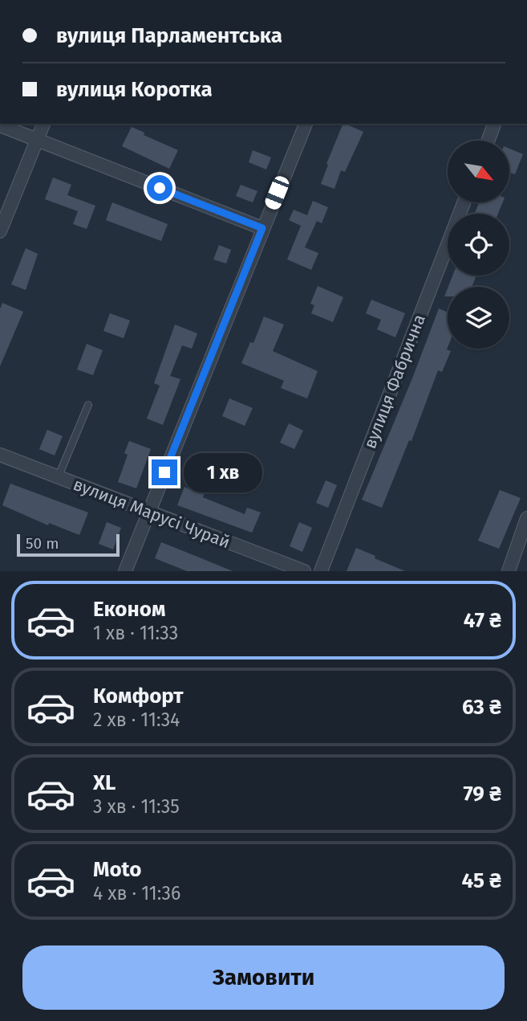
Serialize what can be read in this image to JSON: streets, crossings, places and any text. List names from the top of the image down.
{
  "streets": {
    "street": ["вулиця Фабрична", "вулиця Марусі Чурай"]
  },
  "scale_bar": "50 m",
  "north": "bottom right",
  "page": {
    "banner": ["вулиця Парламентська", "вулиця Коротка"],
    "bubble": "1 хв",
    "scale": "50 m",
    "list": [
      {
        "name": "Економ",
        "note": "1 хв · 11:33",
        "value": "47 ₴"
      },
      {
        "name": "Комфорт",
        "note": "2 хв · 11:34",
        "value": "63 ₴"
      },
      {
        "name": "XL",
        "note": "3 хв · 11:35",
        "value": "79 ₴"
      },
      {
        "name": "Moto",
        "note": "4 хв · 11:36",
        "value": "45 ₴"
      }
    ],
    "buttons": "Замовити"
  }
}
